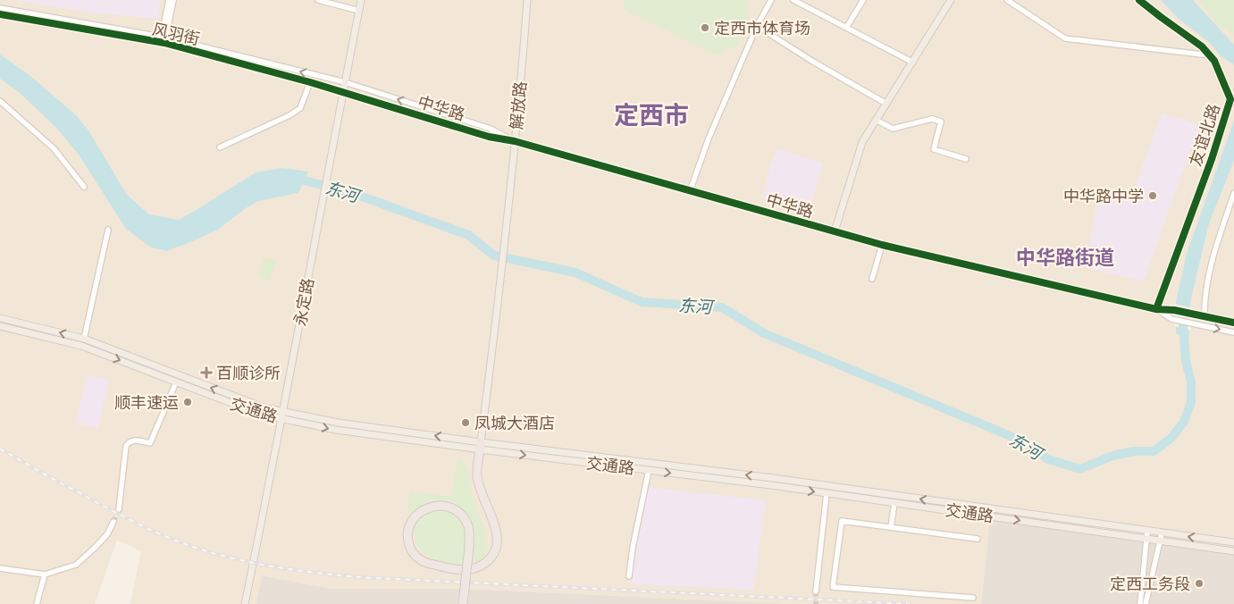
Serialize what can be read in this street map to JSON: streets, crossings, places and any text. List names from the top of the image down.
{
  "streets": {
    "main road": ["解放路", "永定路", "交通路"],
    "street": ["风羽街", "中华路", "友谊北路"]
  },
  "crossings": [
    ["风羽街", "中华路"],
    ["风羽街", "永定路"],
    ["解放路", "中华路"],
    ["解放路", "交通路"],
    ["中华路", "友谊北路"],
    ["中华路", "永定路"],
    ["永定路", "交通路"]
  ],
  "districts": ["定西市", "中华路街道"],
  "water": ["东河"],
  "places": {
    "other": [
      "定西市体育场",
      "中华路中学",
      "顺丰速运",
      "凤城大酒店",
      "定西工务段"
    ],
    "health": ["百顺诊所"]
  }
}
